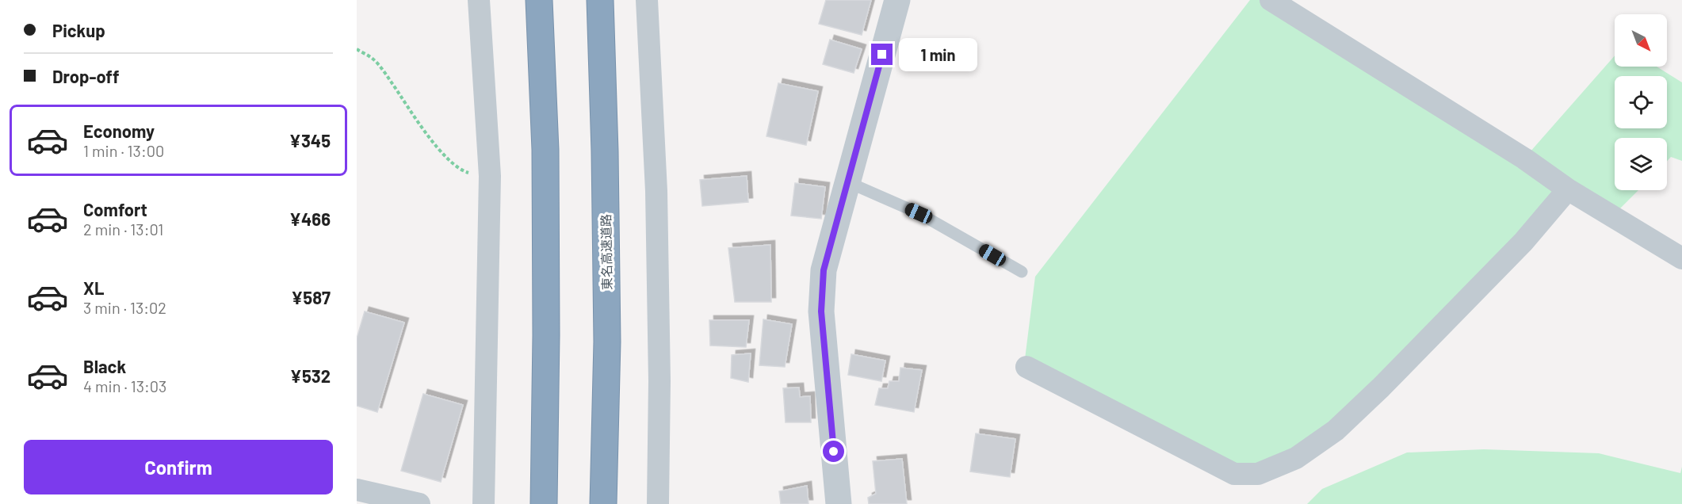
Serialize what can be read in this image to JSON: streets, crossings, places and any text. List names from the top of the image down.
{
  "streets": {
    "highway": ["東名高速道路"]
  },
  "north": "bottom right",
  "page": {
    "banner": ["Pickup", "Drop-off"],
    "bubble": "1 min",
    "list": [
      {
        "name": "Economy",
        "note": "1 min · 13:00",
        "value": "¥345"
      },
      {
        "name": "Comfort",
        "note": "2 min · 13:01",
        "value": "¥466"
      },
      {
        "name": "XL",
        "note": "3 min · 13:02",
        "value": "¥587"
      },
      {
        "name": "Black",
        "note": "4 min · 13:03",
        "value": "¥532"
      }
    ],
    "buttons": "Confirm"
  }
}
